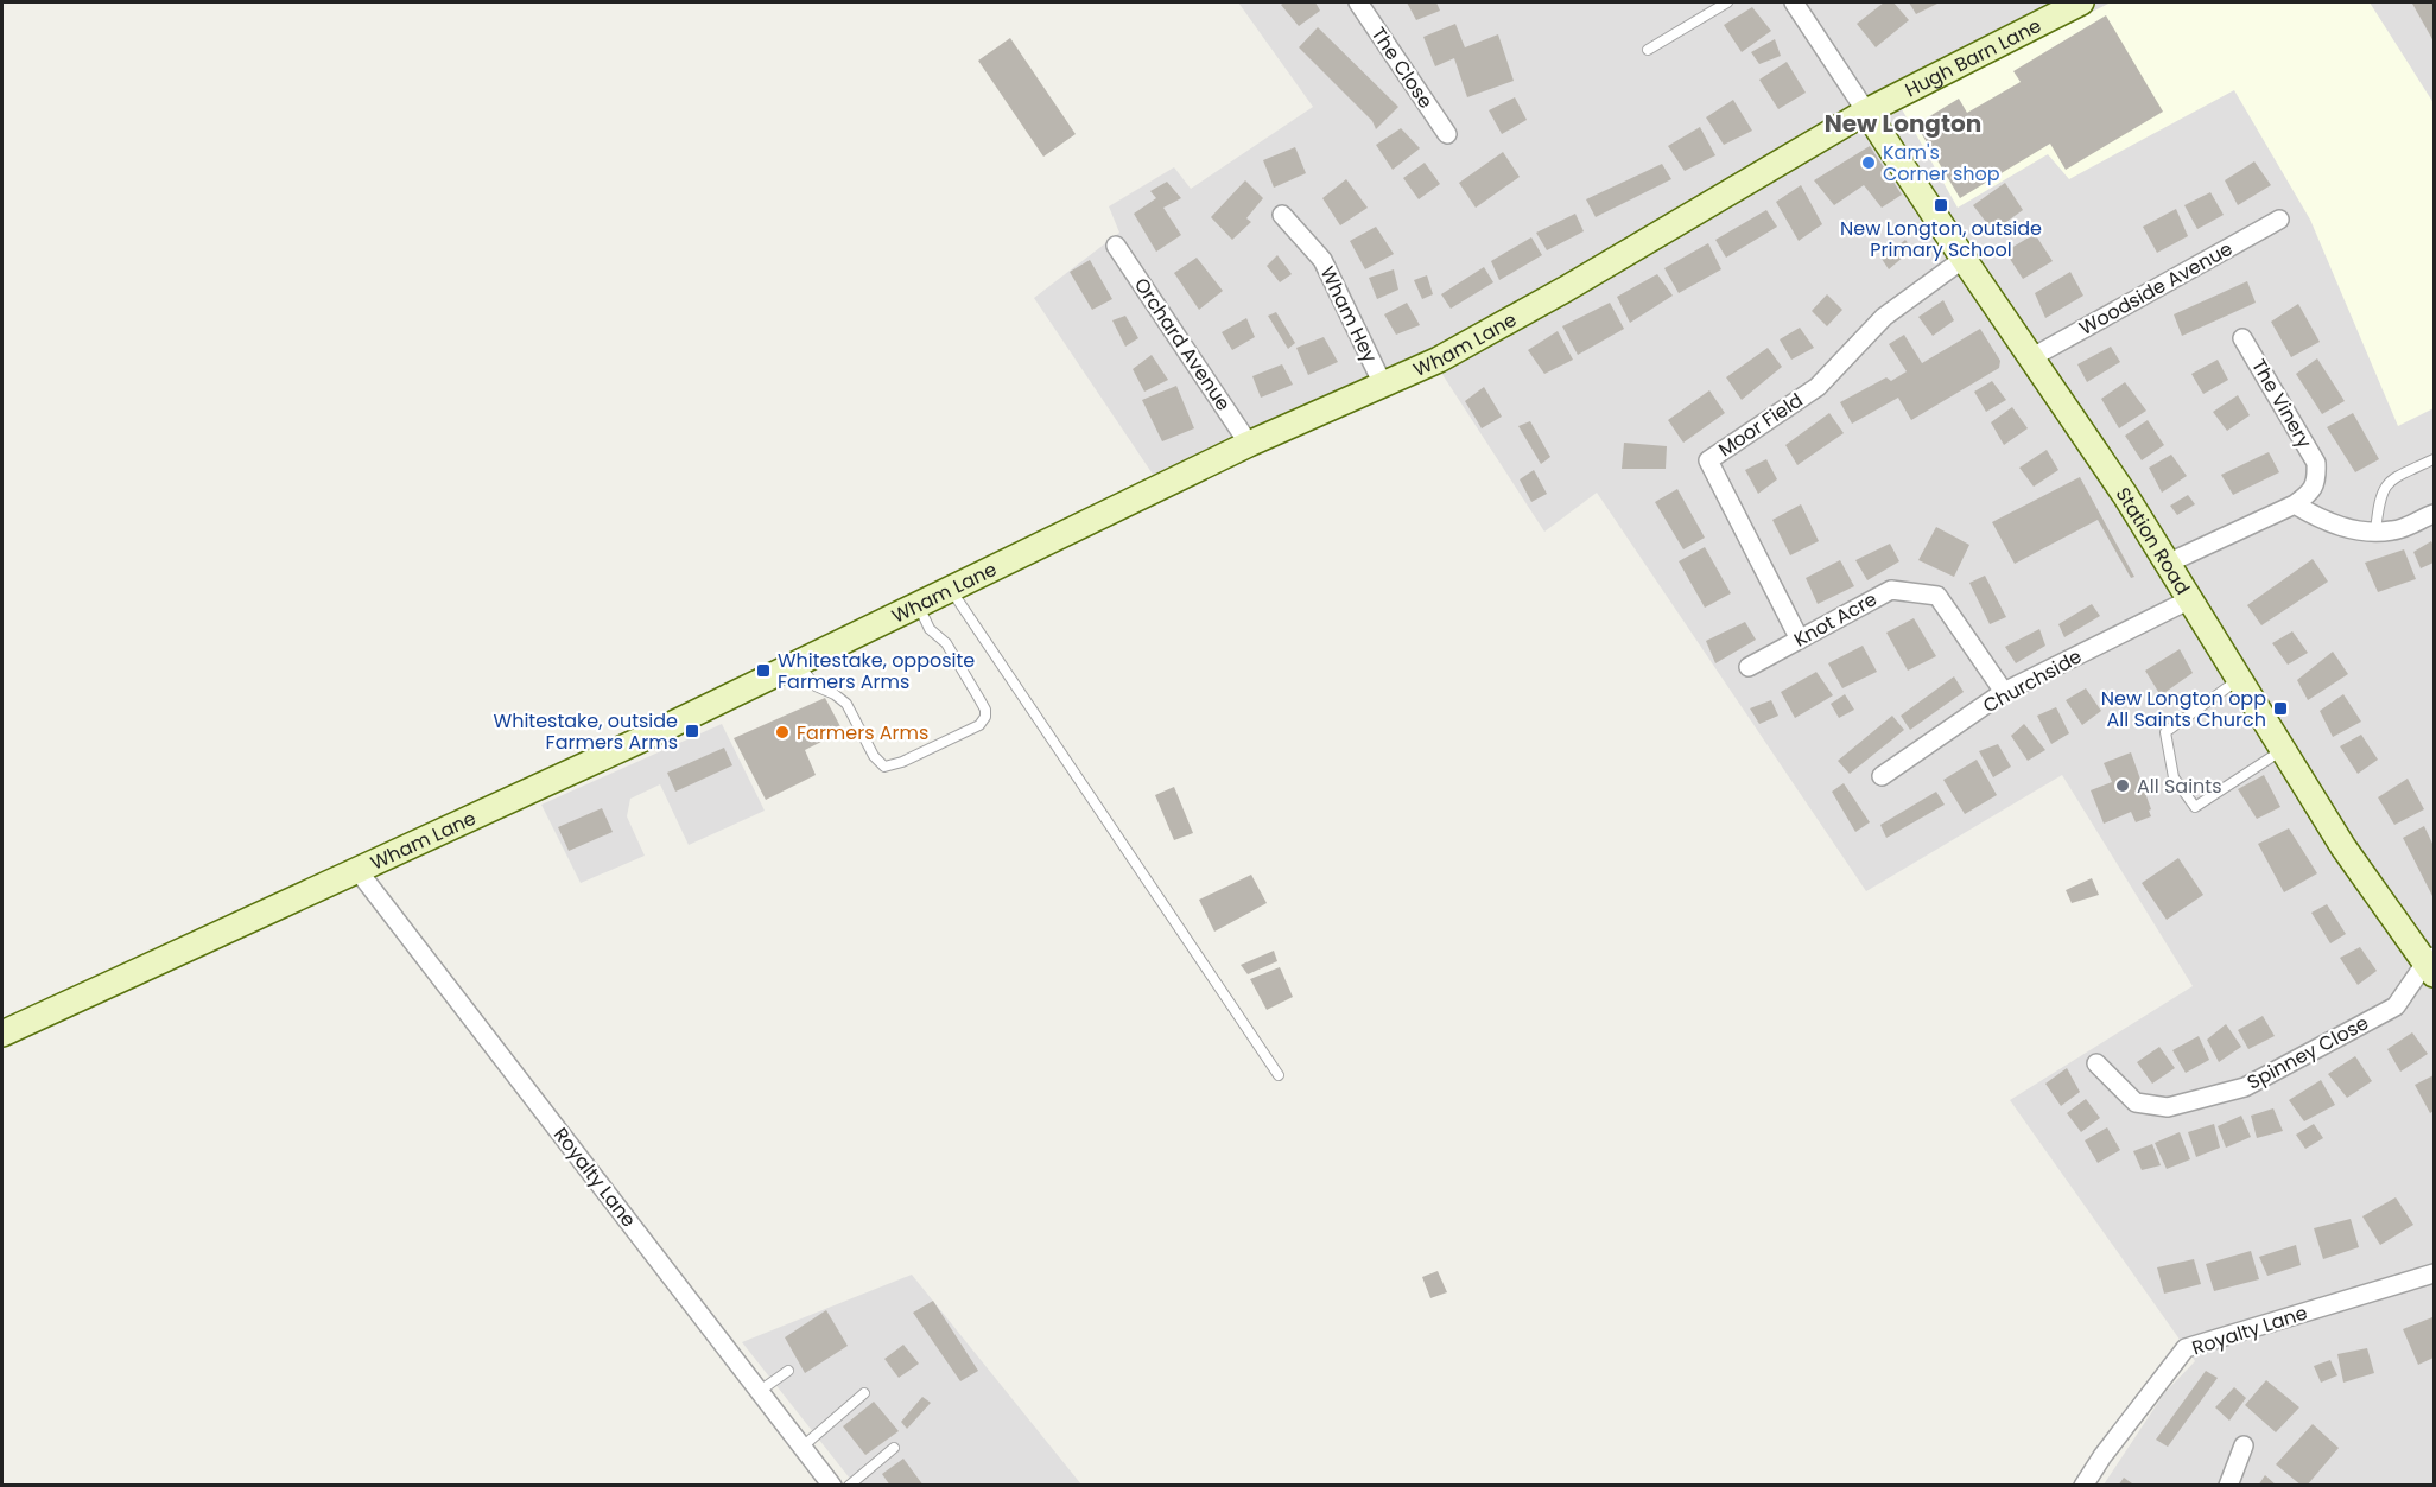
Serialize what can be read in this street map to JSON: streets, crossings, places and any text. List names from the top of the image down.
{
  "streets": {
    "street": [
      "Hugh Barn Lane",
      "The Close",
      "Woodside Avenue",
      "Wham Hey",
      "Wham Lane",
      "Orchard Avenue",
      "The Vinery",
      "Moor Field",
      "Station Road",
      "Knot Acre",
      "Churchside",
      "Spinney Close",
      "Royalty Lane"
    ]
  },
  "crossings": [
    ["Hugh Barn Lane", "Wham Lane"],
    ["Hugh Barn Lane", "Station Road"],
    ["Woodside Avenue", "Station Road"],
    ["Wham Hey", "Wham Lane"],
    ["Wham Lane", "Orchard Avenue"],
    ["Wham Lane", "Station Road"],
    ["Wham Lane", "Royalty Lane"],
    ["The Vinery", "Station Road"],
    ["Moor Field", "Station Road"],
    ["Moor Field", "Knot Acre"],
    ["Station Road", "Churchside"],
    ["Station Road", "Spinney Close"],
    ["Knot Acre", "Churchside"]
  ],
  "districts": ["New Longton"],
  "places": {
    "other": ["Kam's Corner shop", "Farmers Arms", "All Saints"],
    "transit": [
      "New Longton, outside Primary School",
      "Whitestake, opposite Farmers Arms",
      "New Longton opp All Saints Church",
      "Whitestake, outside Farmers Arms"
    ]
  }
}
